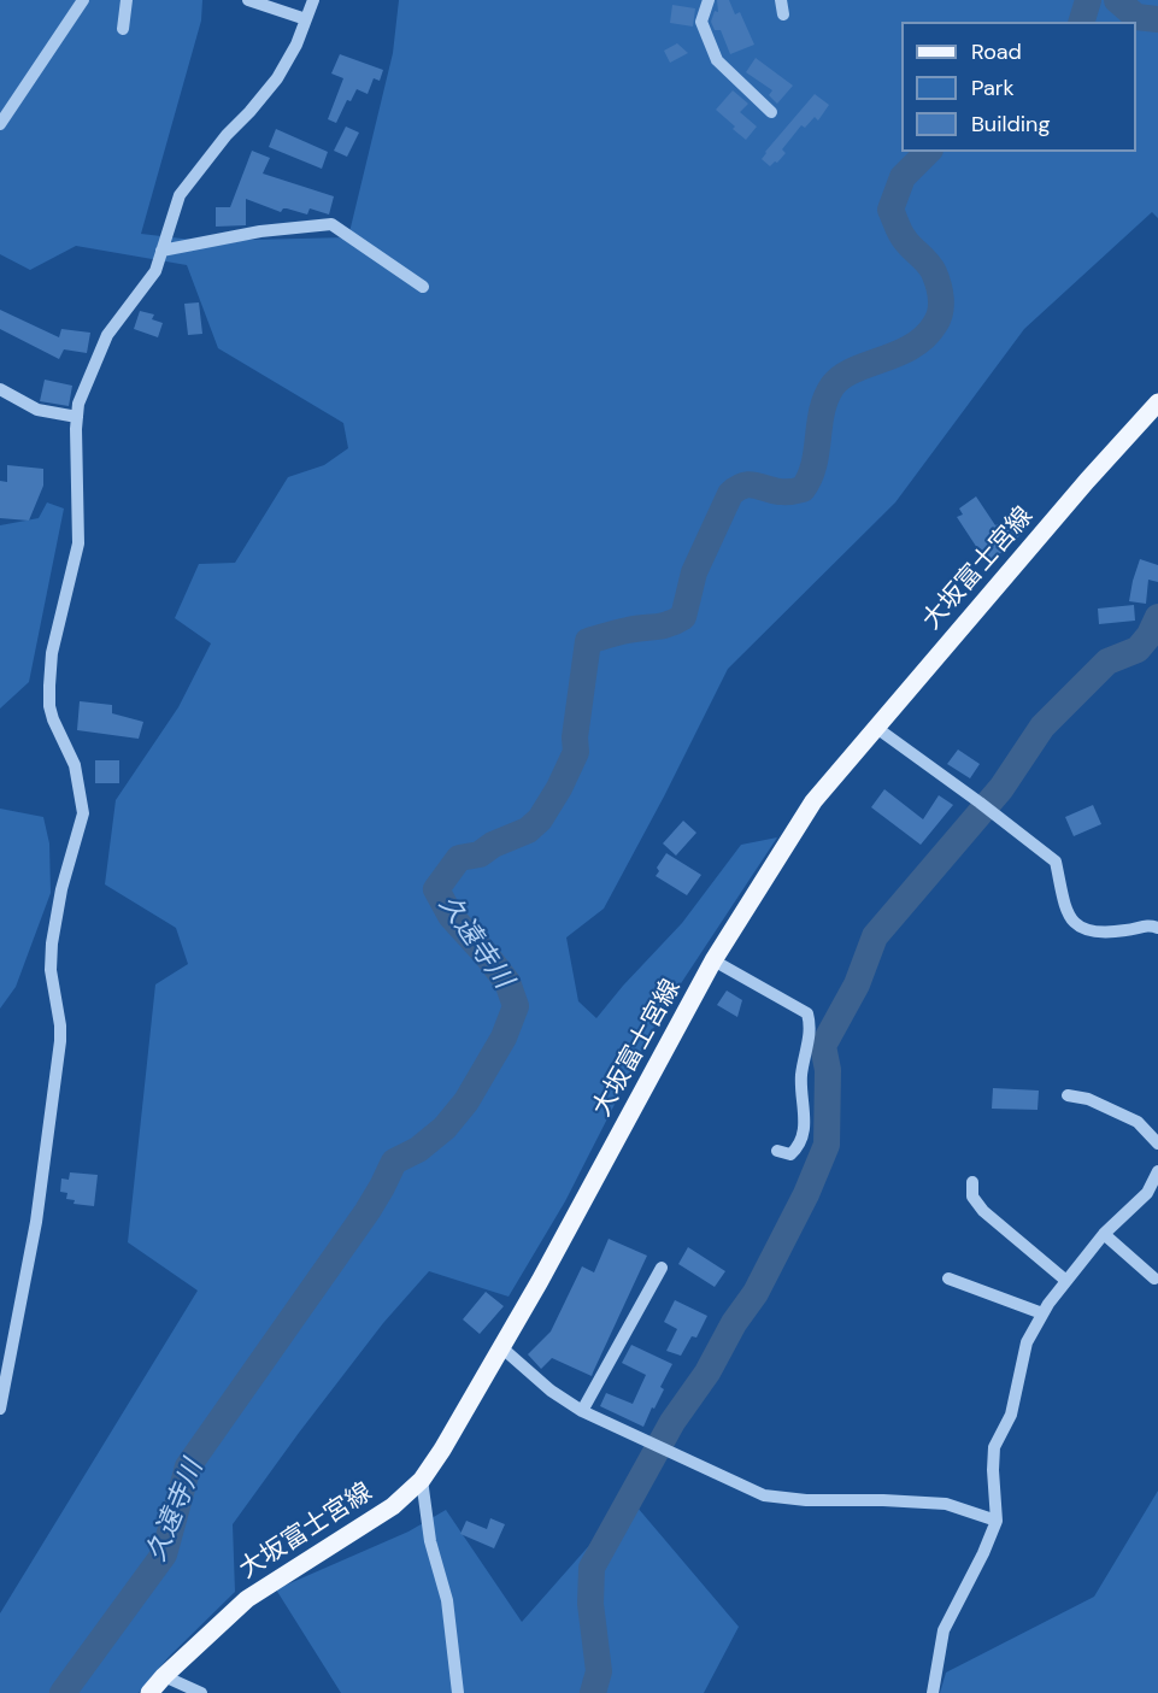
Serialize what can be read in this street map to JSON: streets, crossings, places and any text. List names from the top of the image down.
{
  "streets": {
    "main road": ["大坂富士宮線"]
  },
  "water": ["久遠寺川"],
  "legend": ["Road", "Park", "Building"]
}
